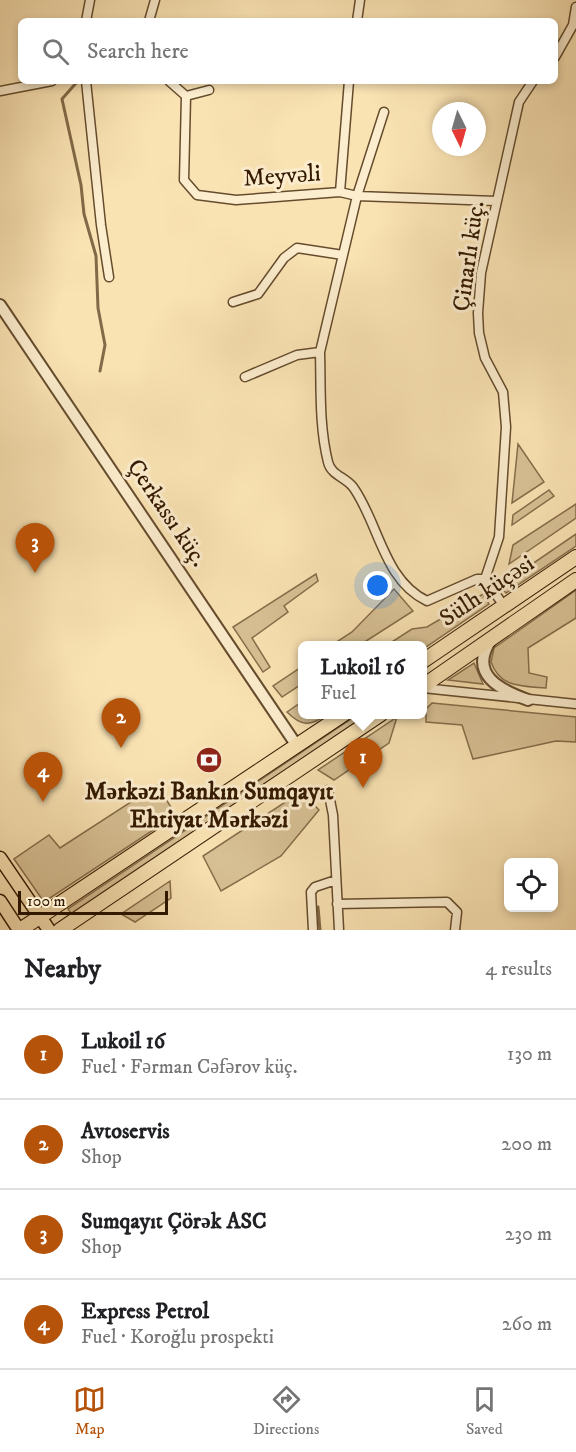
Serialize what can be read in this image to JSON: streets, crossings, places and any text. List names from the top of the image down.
{
  "streets": {
    "highway": ["Sülh küçəsi"],
    "street": ["Meyvəli", "Çinarlı küç.", "Çerkassı küç."]
  },
  "crossings": [
    ["Meyvəli", "Çinarlı küç."]
  ],
  "places": {
    "bank": ["Mərkəzi Bankın Sumqayıt Ehtiyat Mərkəzi"]
  },
  "scale_bar": "100 m",
  "north": "bottom",
  "page": {
    "search": "Search here",
    "pins": [
      "3",
      "2",
      "1",
      "4"
    ],
    "popup": ["Lukoil 16", "Fuel"],
    "scale": "100 m",
    "heading": ["Nearby", "4 results"],
    "list": [
      {
        "mark": "1",
        "name": "Lukoil 16",
        "note": "Fuel · Fərman Cəfərov küç.",
        "value": "130 m"
      },
      {
        "mark": "2",
        "name": "Avtoservis",
        "note": "Shop",
        "value": "200 m"
      },
      {
        "mark": "3",
        "name": "Sumqayıt Çörək ASC",
        "note": "Shop",
        "value": "230 m"
      },
      {
        "mark": "4",
        "name": "Express Petrol",
        "note": "Fuel · Koroğlu prospekti",
        "value": "260 m"
      }
    ],
    "nav": ["Map", "Directions", "Saved"]
  }
}
